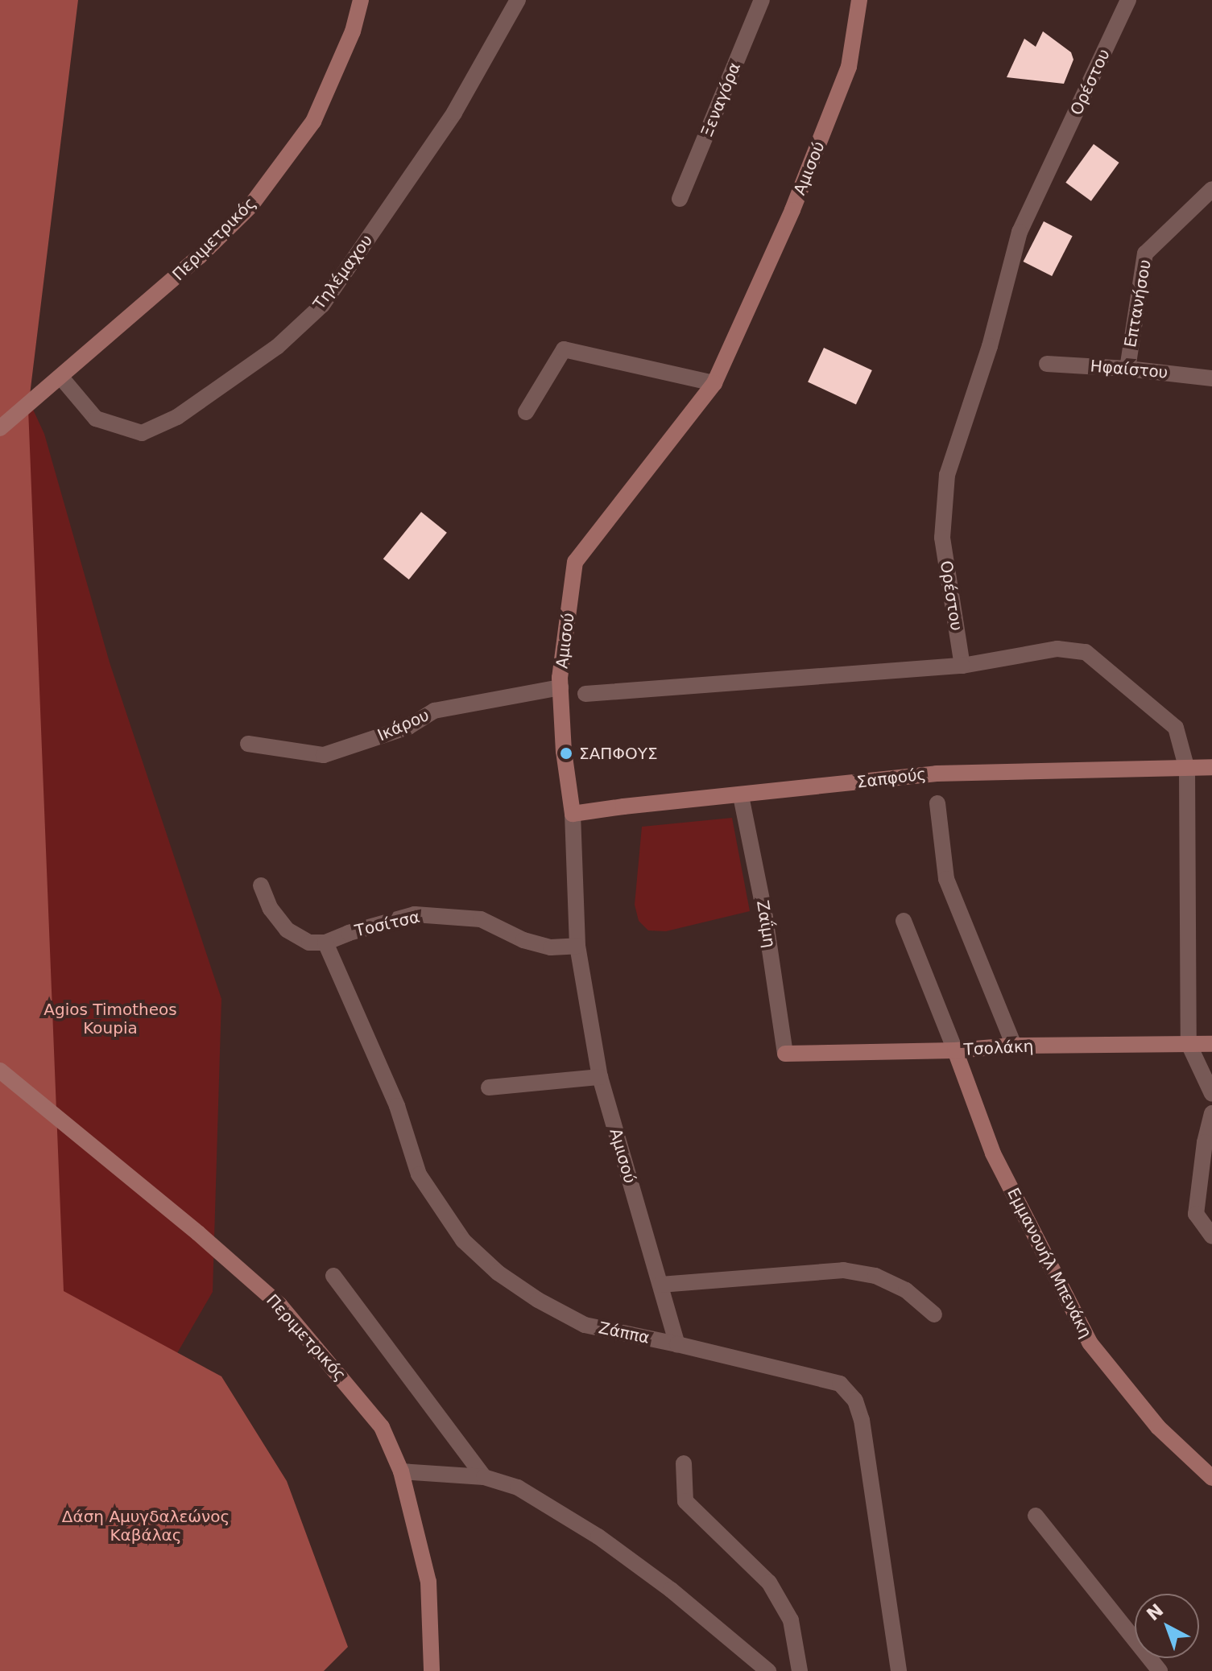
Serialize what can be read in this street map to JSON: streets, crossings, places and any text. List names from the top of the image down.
{
  "streets": {
    "street": [
      "Ορέστου",
      "Ξεναγόρα",
      "Αμισού",
      "Περιμετρικός",
      "Τηλέμαχου",
      "Επτανήσου",
      "Ηφαίστου",
      "Ικάρου",
      "Σαπφούς",
      "Τοσίτσα",
      "Ζαΐμη",
      "Τσολάκη",
      "Εμμανουήλ Μπενάκη",
      "Ζάππα"
    ]
  },
  "crossings": [
    ["Αμισού", "Ικάρου"],
    ["Αμισού", "Σαπφούς"],
    ["Αμισού", "Τοσίτσα"],
    ["Αμισού", "Ζάππα"],
    ["Περιμετρικός", "Τηλέμαχου"],
    ["Επτανήσου", "Ηφαίστου"],
    ["Σαπφούς", "Ζαΐμη"],
    ["Τοσίτσα", "Ζάππα"],
    ["Ζαΐμη", "Τσολάκη"],
    ["Τσολάκη", "Εμμανουήλ Μπενάκη"]
  ],
  "parks": ["Agios Timotheos Koupia", "Δάση Αμυγδαλεώνος Καβάλας"],
  "places": ["ΣΑΠΦΟΥΣ"],
  "north": "top left"
}
